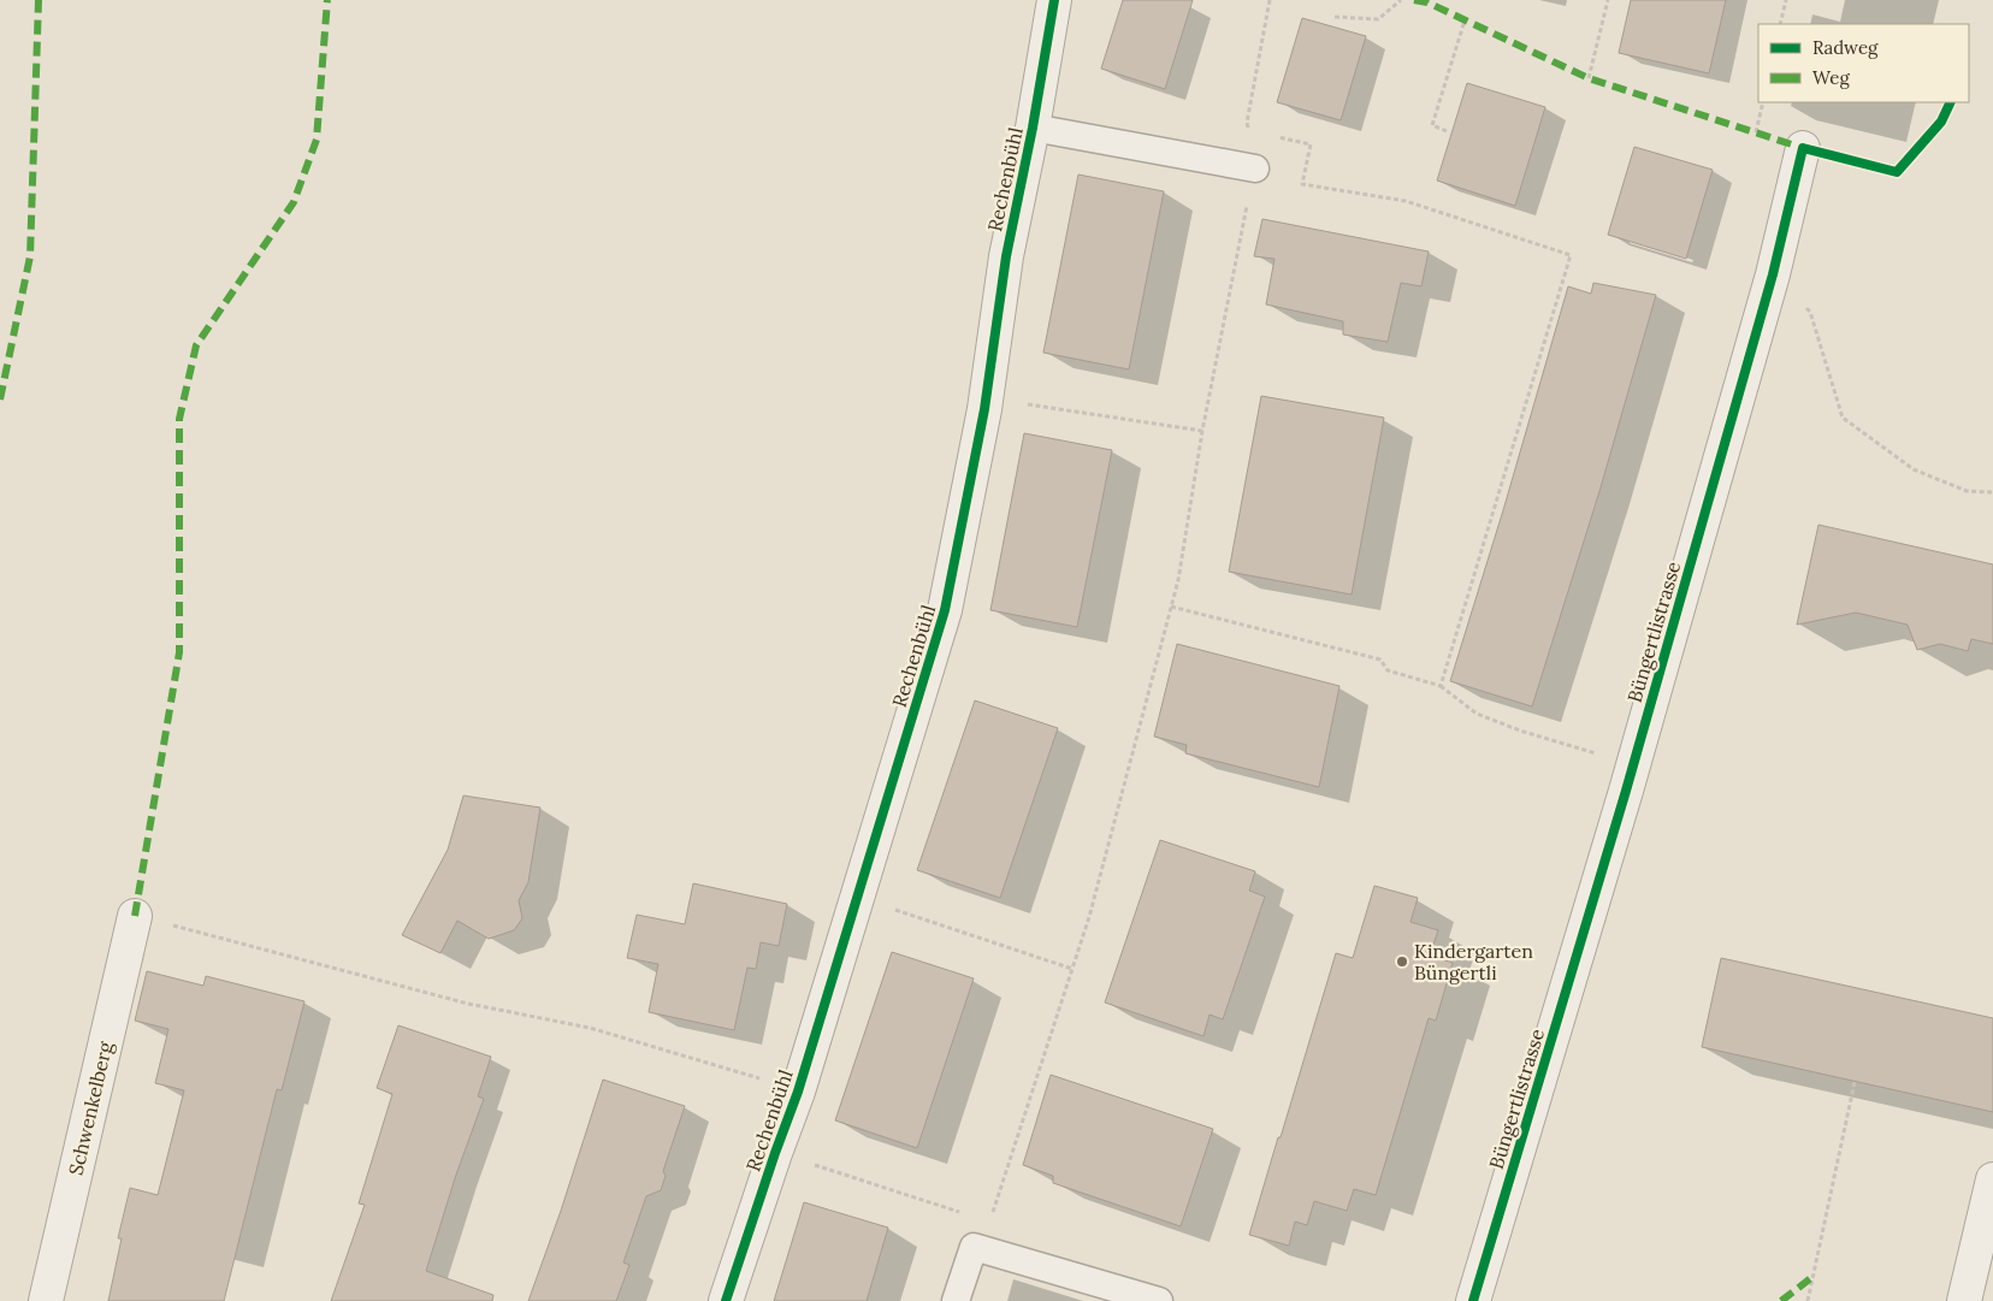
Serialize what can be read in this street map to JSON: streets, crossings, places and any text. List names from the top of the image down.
{
  "streets": {
    "street": ["Rechenbühl", "Büngertlistrasse", "Schwenkelberg"]
  },
  "places": ["Kindergarten Büngertli"],
  "legend": ["Radweg", "Weg"]
}
